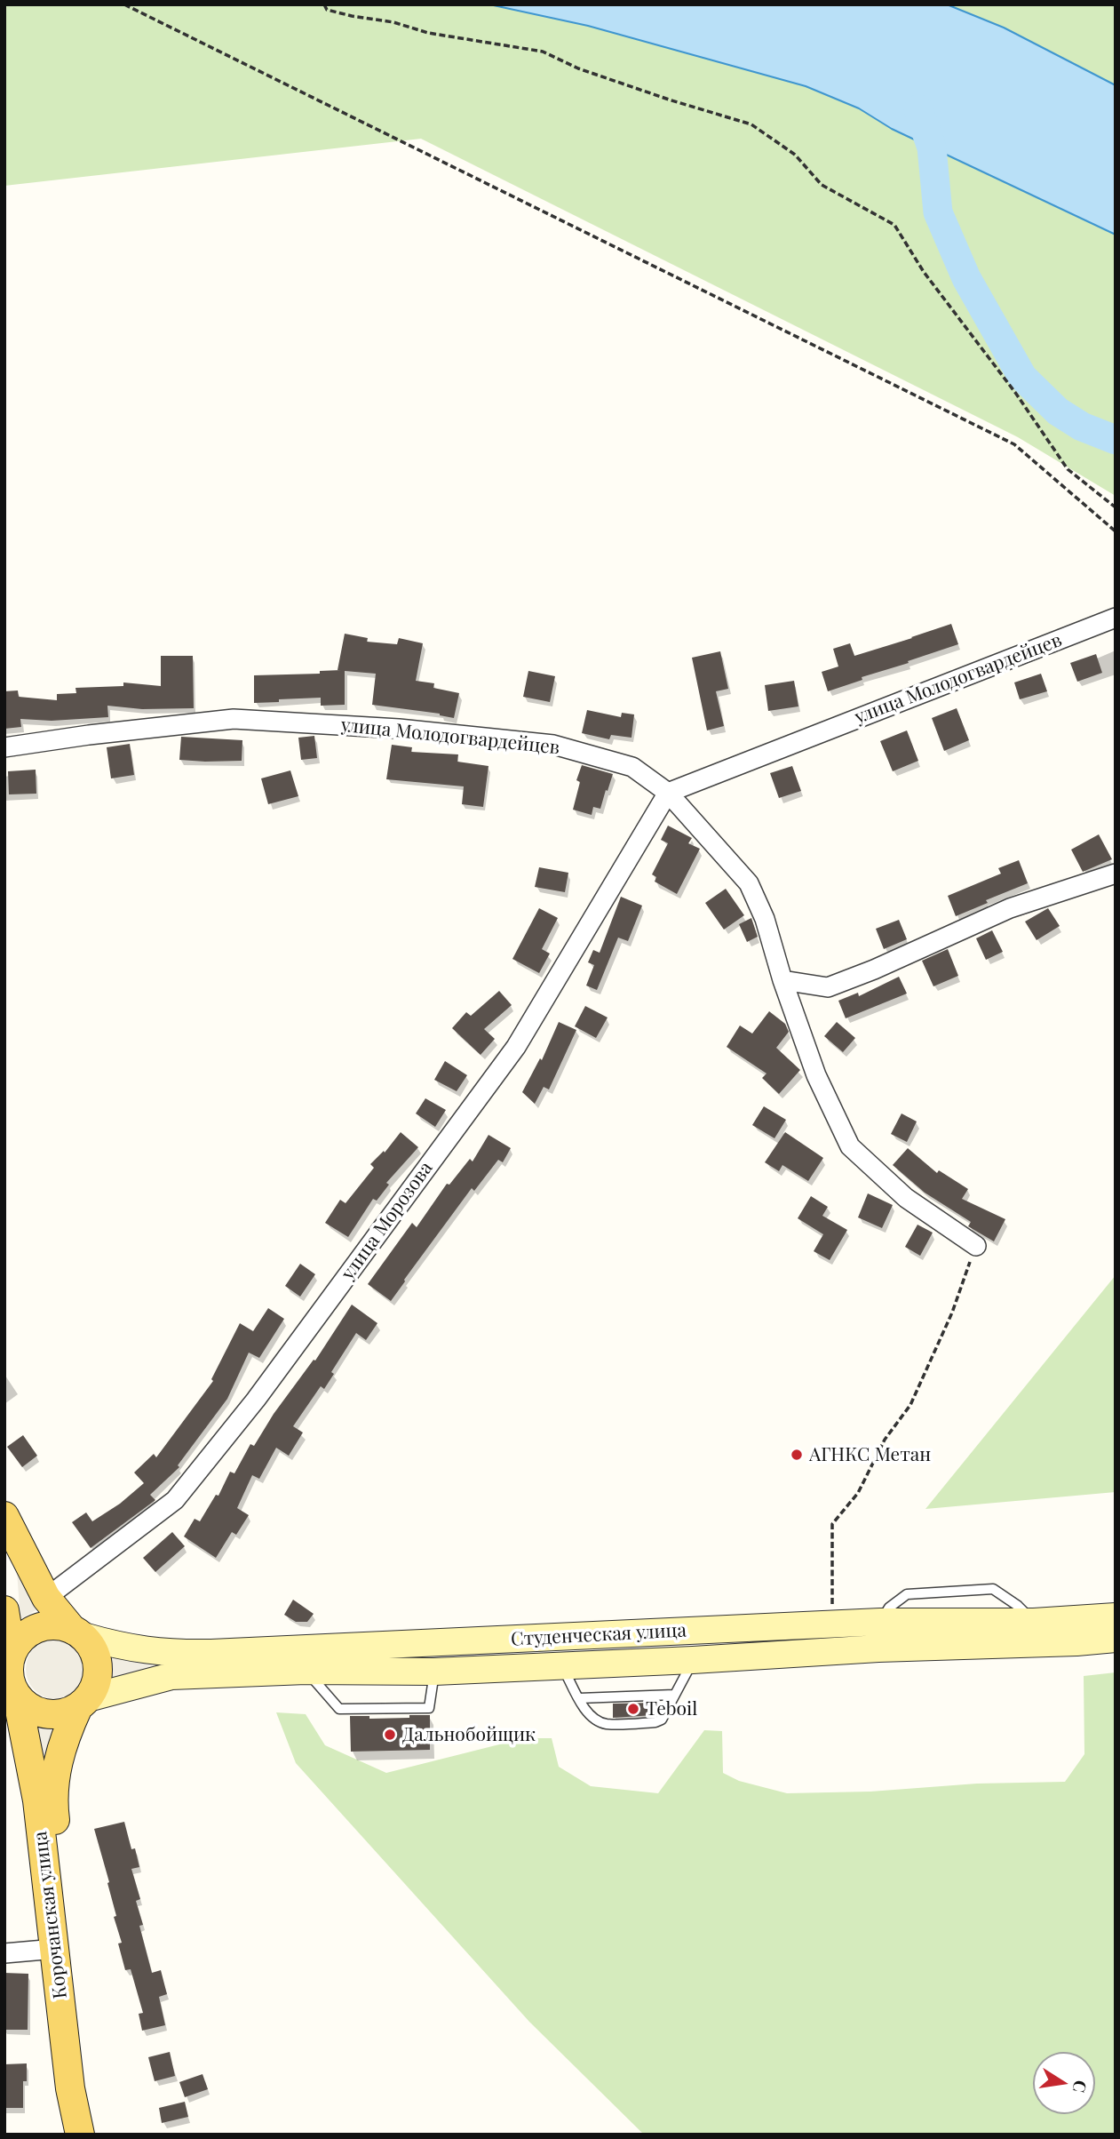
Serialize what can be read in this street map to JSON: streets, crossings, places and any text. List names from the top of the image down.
{
  "streets": {
    "main road": ["Студенческая улица", "Корочанская улица"],
    "street": ["улица Молодогвардейцев", "улица Морозова"]
  },
  "crossings": [
    ["улица Молодогвардейцев", "улица Морозова"],
    ["Студенческая улица", "Корочанская улица"]
  ],
  "places": ["АГНКС Метан", "Teboil", "Дальнобойщик"],
  "north": "right"
}
